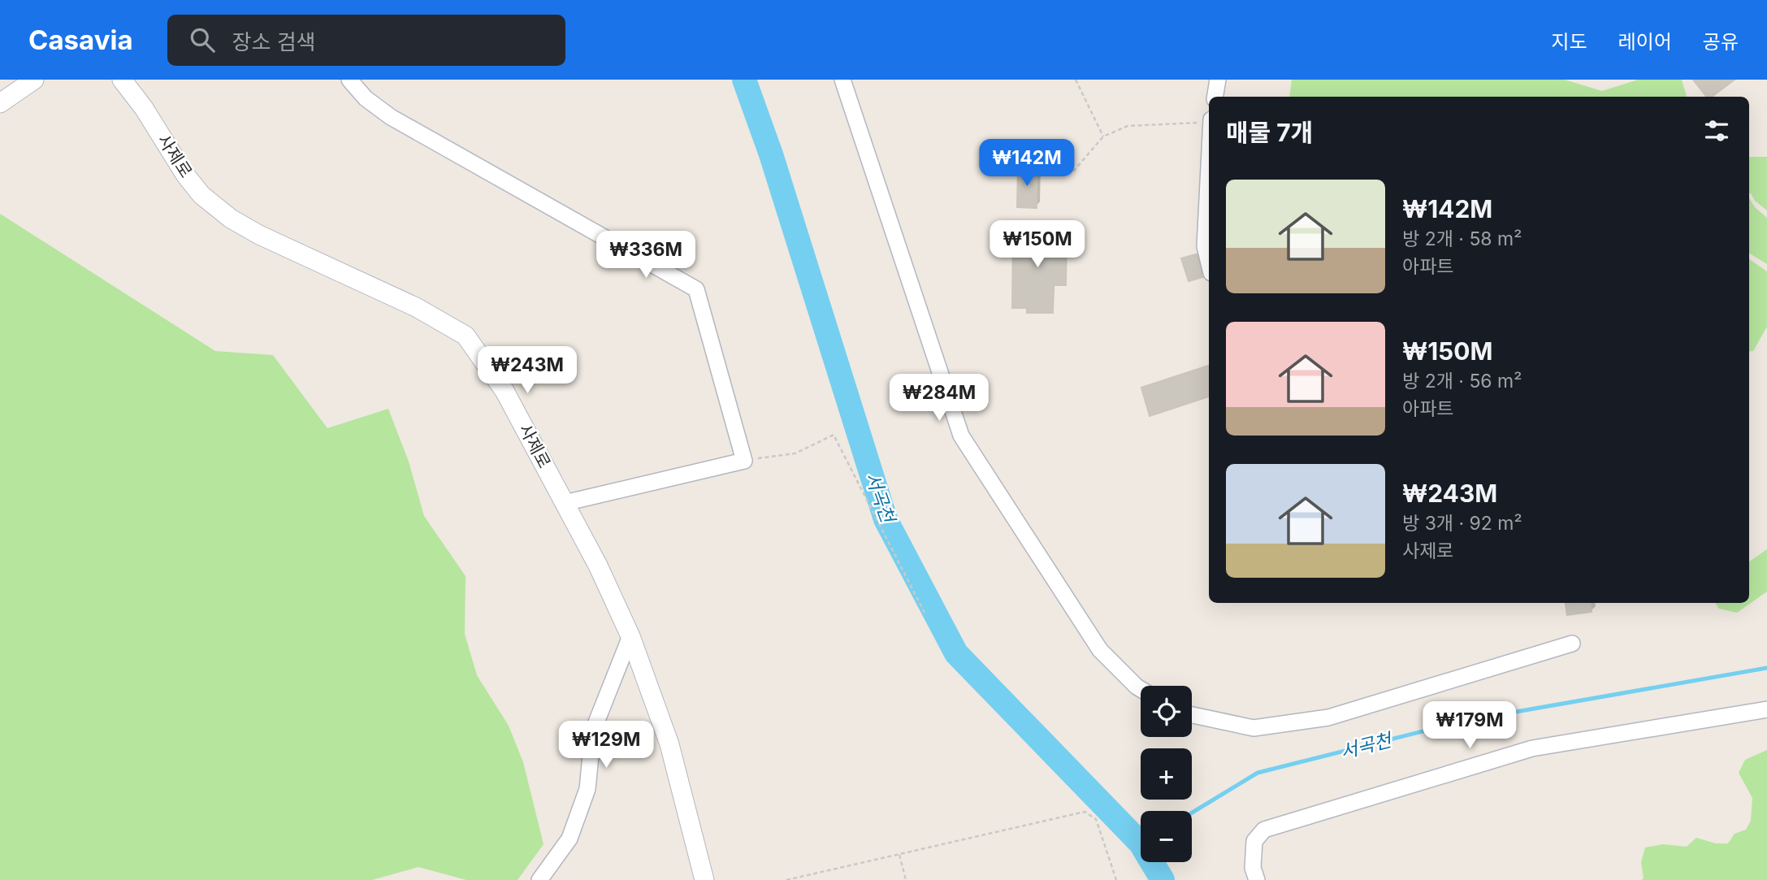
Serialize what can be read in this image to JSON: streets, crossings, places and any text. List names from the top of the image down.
{
  "streets": {
    "street": ["사제로"]
  },
  "water": ["서곡천"],
  "page": {
    "header": "Casavia",
    "search": "장소 검색",
    "nav": ["지도", "레이어", "공유"],
    "heading": "매물 7개",
    "price": [
      "₩142M",
      "₩150M",
      "₩336M",
      "₩243M",
      "₩284M",
      "₩179M",
      "₩129M"
    ],
    "list": [
      {
        "name": "₩142M",
        "note": "방 2개 · 58 m² · 아파트"
      },
      {
        "name": "₩150M",
        "note": "방 2개 · 56 m² · 아파트"
      },
      {
        "name": "₩243M",
        "note": "방 3개 · 92 m² · 사제로"
      }
    ],
    "map_buttons": ["+", "−"]
  }
}
